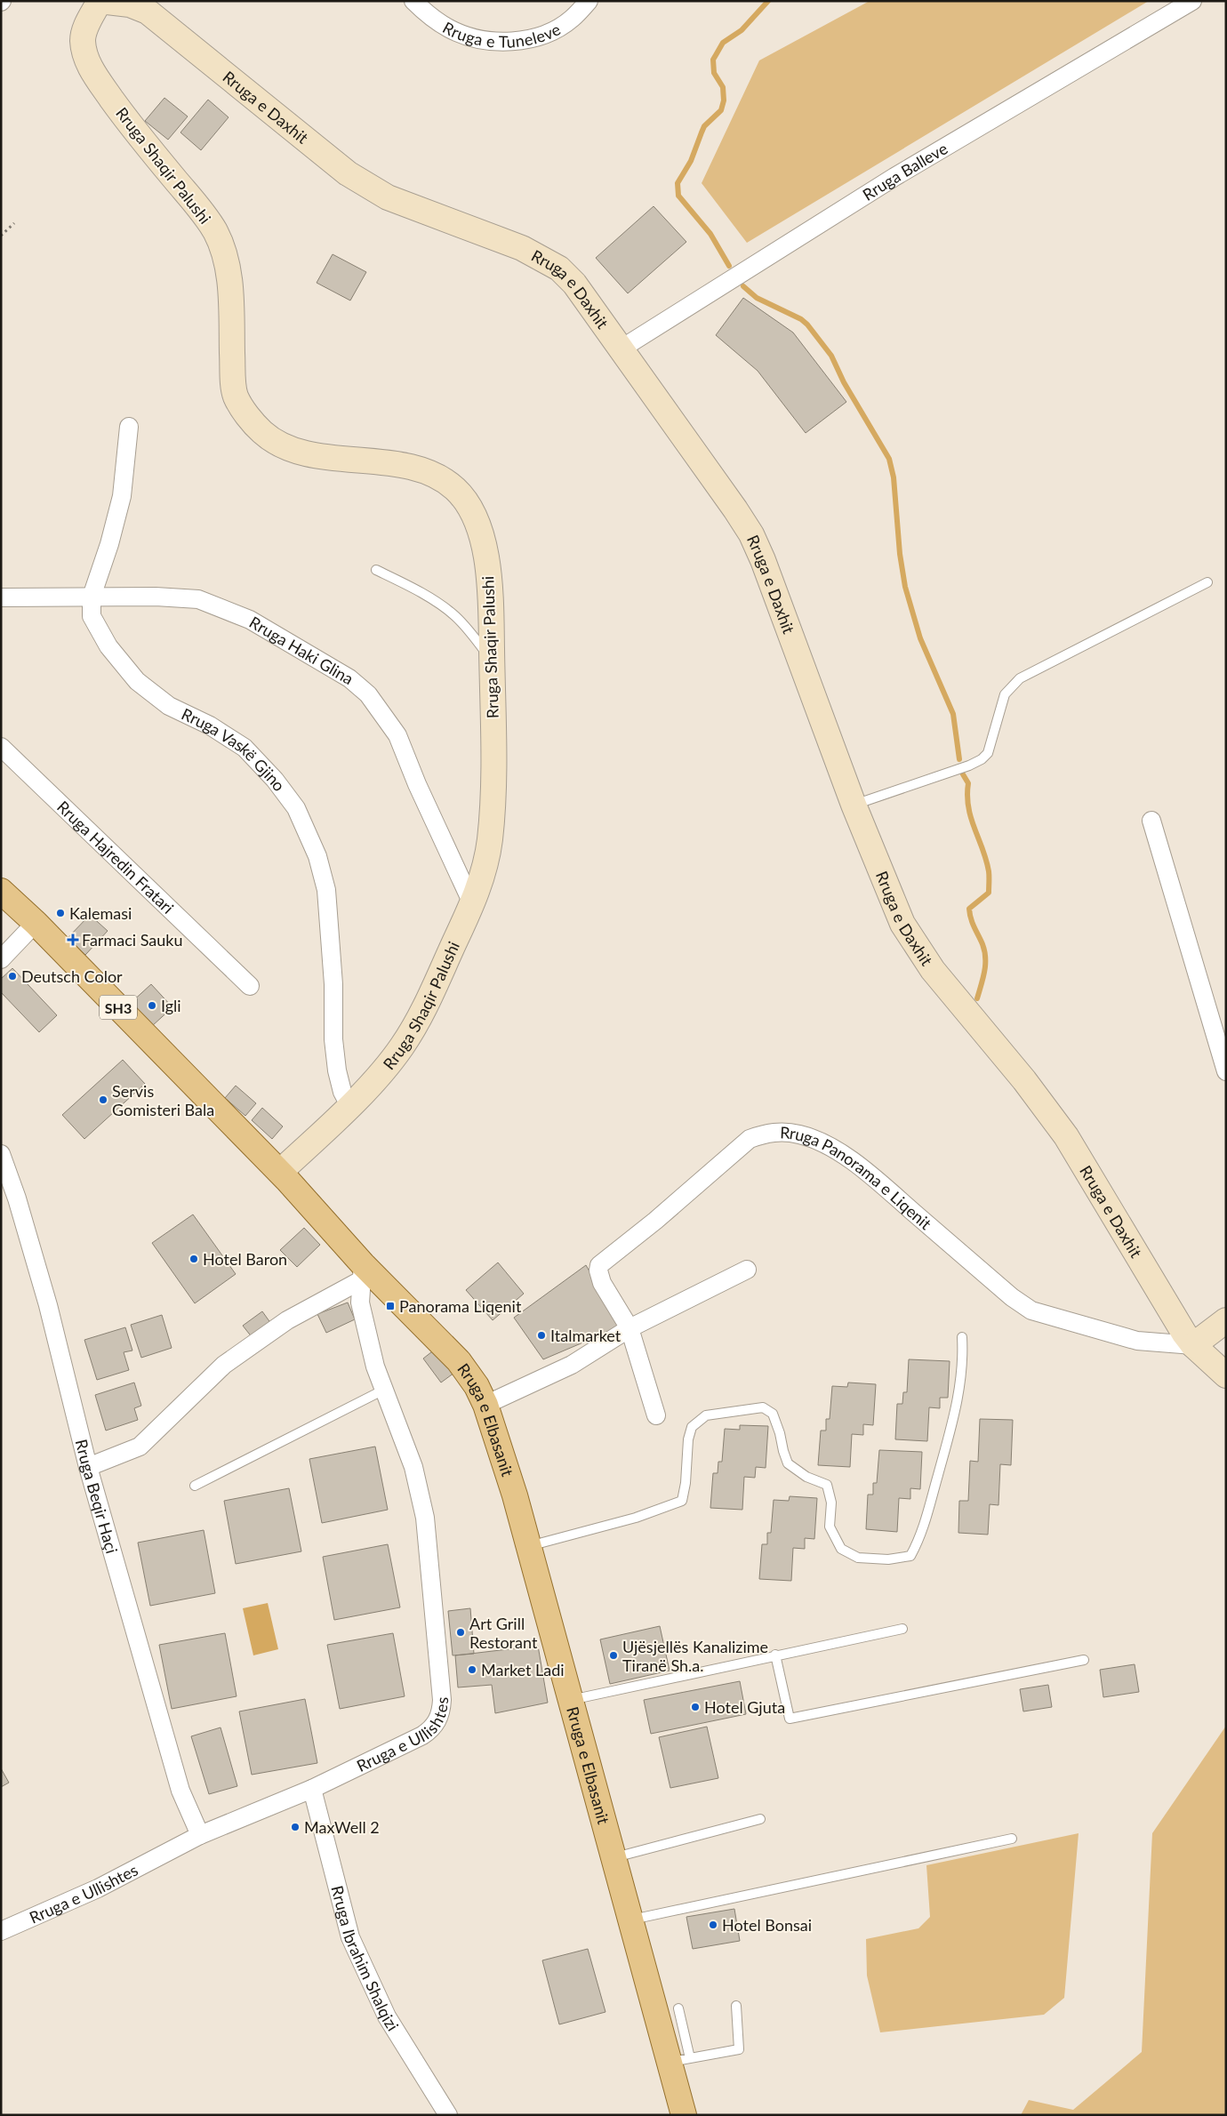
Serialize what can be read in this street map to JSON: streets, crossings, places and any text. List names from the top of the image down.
{
  "streets": {
    "main road": ["SH3", "Rruga e Elbasanit"],
    "street": [
      "Rruga e Tuneleve",
      "Rruga e Daxhit",
      "Rruga Shaqir Palushi",
      "Rruga Balleve",
      "Rruga Haki Glina",
      "Rruga Vaskë Gjino",
      "Rruga Hajredin Fratari",
      "Rruga Panorama e Liqenit",
      "Rruga Beqir Haçi",
      "Rruga e Ullishtes",
      "Rruga Ibrahim Shalqizi"
    ]
  },
  "crossings": [
    ["Rruga e Daxhit", "Rruga Shaqir Palushi"],
    ["Rruga e Daxhit", "Rruga Balleve"],
    ["Rruga e Daxhit", "Rruga Panorama e Liqenit"],
    ["Rruga Shaqir Palushi", "Rruga Haki Glina"],
    ["Rruga Shaqir Palushi", "Rruga Vaskë Gjino"],
    ["Rruga Shaqir Palushi", "Rruga e Elbasanit"],
    ["Rruga Haki Glina", "Rruga Vaskë Gjino"],
    ["Rruga e Elbasanit", "Rruga e Ullishtes"],
    ["Rruga Beqir Haçi", "Rruga e Ullishtes"],
    ["Rruga e Ullishtes", "Rruga Ibrahim Shalqizi"]
  ],
  "places": {
    "other": [
      "Kalemasi",
      "Deutsch Color",
      "Igli",
      "Servis Gomisteri Bala",
      "Hotel Baron",
      "Italmarket",
      "Art Grill Restorant",
      "Ujësjellës Kanalizime Tiranë Sh.a.",
      "Market Ladi",
      "Hotel Gjuta",
      "MaxWell 2",
      "Hotel Bonsai"
    ],
    "health": ["Farmaci Sauku"],
    "transit": ["Panorama Liqenit"]
  }
}
